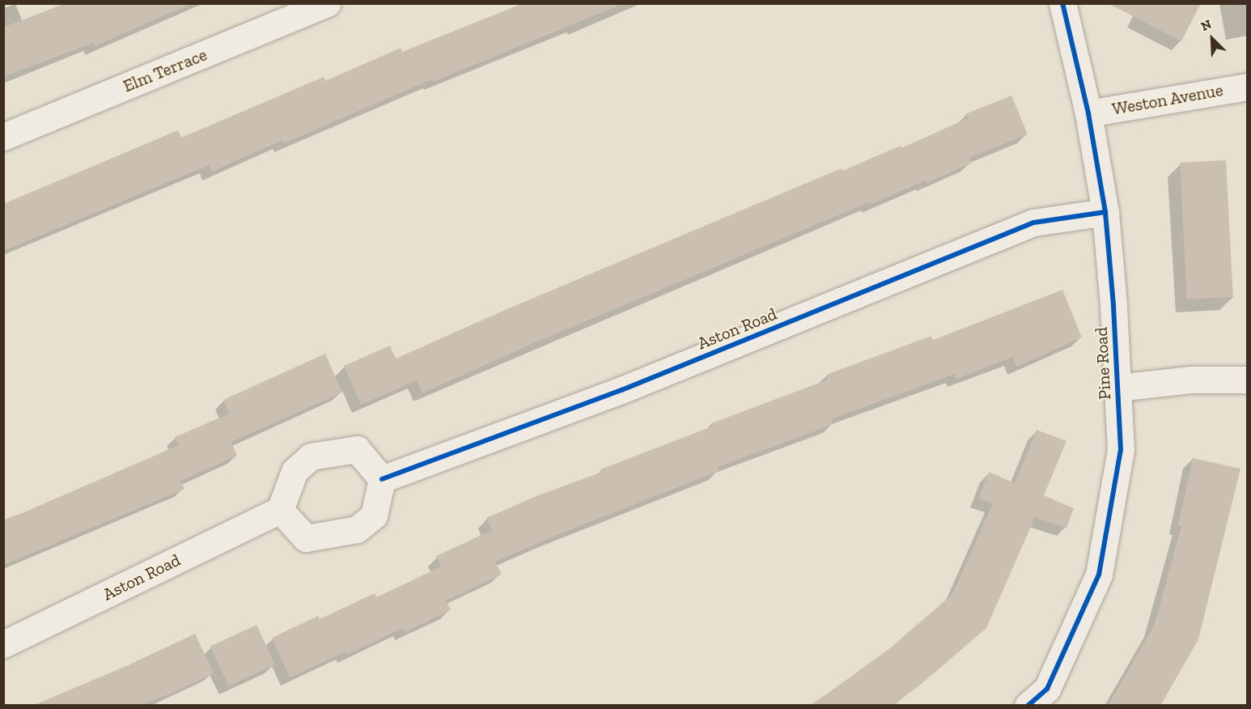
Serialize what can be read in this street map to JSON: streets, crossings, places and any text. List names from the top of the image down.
{
  "streets": {
    "street": [
      "Elm Terrace",
      "Weston Avenue",
      "Aston Road",
      "Pine Road"
    ]
  },
  "crossings": [
    ["Weston Avenue", "Pine Road"],
    ["Aston Road", "Pine Road"]
  ],
  "north": "top left"
}
